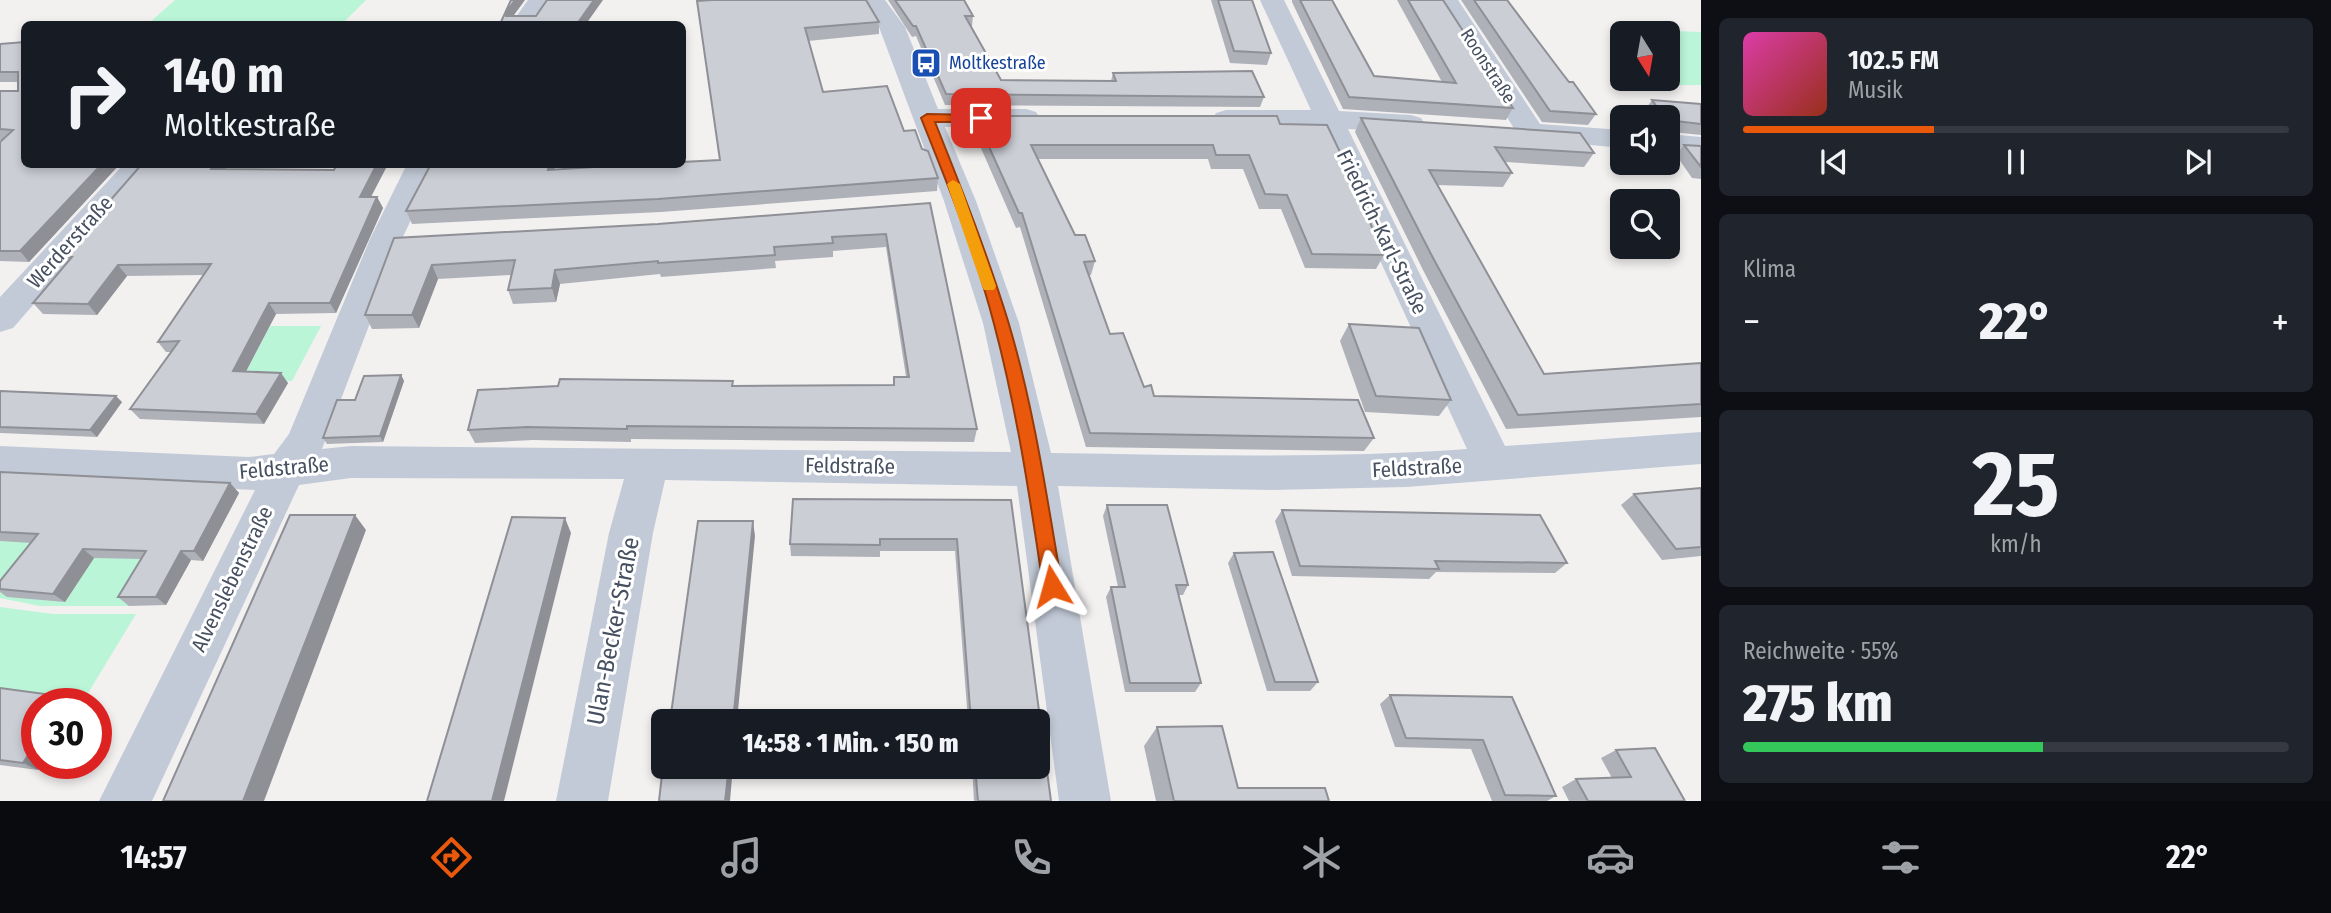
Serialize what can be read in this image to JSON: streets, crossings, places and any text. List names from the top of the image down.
{
  "streets": {
    "street": [
      "Roonstraße",
      "Friedrich-Karl-Straße",
      "Werderstraße",
      "Feldstraße",
      "Alvenslebenstraße",
      "Ulan-Becker-Straße"
    ]
  },
  "crossings": [
    ["Friedrich-Karl-Straße", "Feldstraße"],
    ["Feldstraße", "Alvenslebenstraße"],
    ["Feldstraße", "Ulan-Becker-Straße"]
  ],
  "places": {
    "bus stop": ["Moltkestraße"]
  },
  "north": "bottom",
  "page": {
    "turn": ["140 m", "Moltkestraße"],
    "song": ["102.5 FM", "Musik"],
    "tile": [
      "Klima",
      ["25", "km/h"],
      ["Reichweite · 55%", "275 km"]
    ],
    "heat": ["−", "22°", "+"],
    "limit": "30",
    "trip": "14:58 · 1 Min. · 150 m",
    "tabs": ["14:57", "22°"]
  }
}
